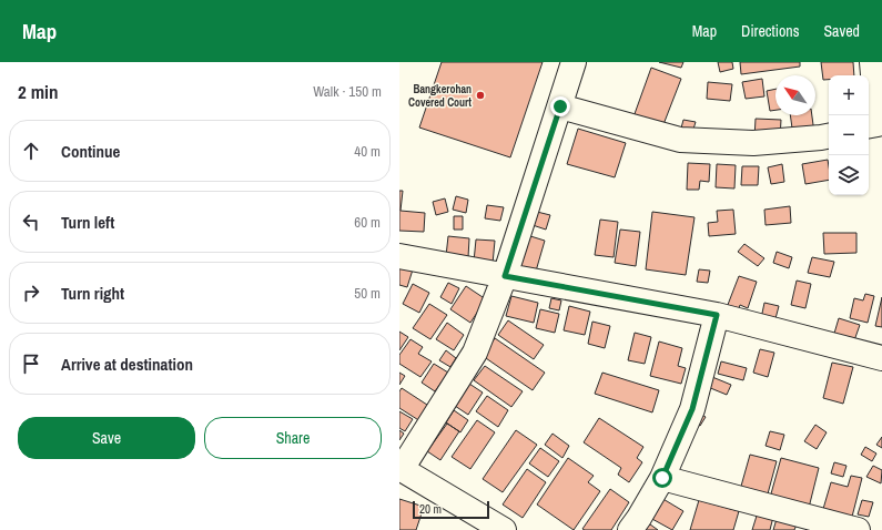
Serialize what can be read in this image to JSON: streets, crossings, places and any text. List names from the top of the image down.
{
  "places": ["Bangkerohan Covered Court"],
  "scale_bar": "20 m",
  "north": "top left",
  "page": {
    "header": "Map",
    "nav": ["Map", "Directions", "Saved"],
    "heading": ["2 min", "Walk · 150 m"],
    "map_buttons": ["+", "−"],
    "list": [
      ["Continue", "40 m"],
      ["Turn left", "60 m"],
      ["Turn right", "50 m"],
      "Arrive at destination"
    ],
    "buttons": ["Save", "Share"],
    "scale": "20 m"
  }
}
